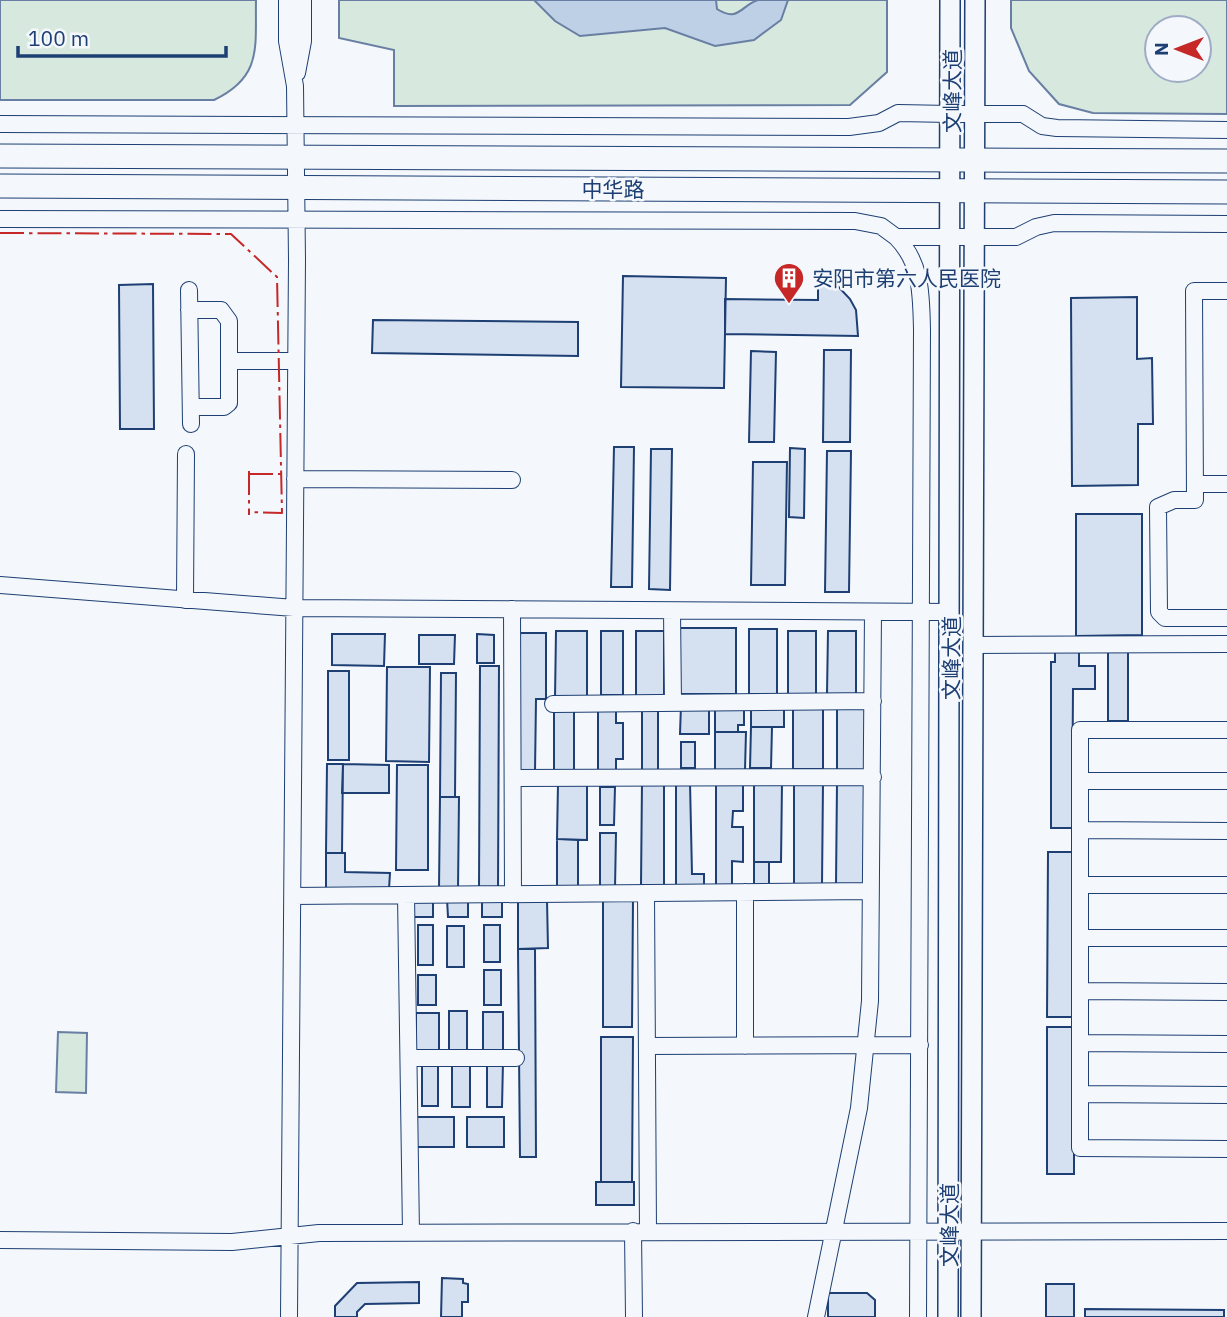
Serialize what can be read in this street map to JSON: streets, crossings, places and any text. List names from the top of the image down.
{
  "streets": {
    "highway": ["中华路"],
    "main road": ["文峰大道"]
  },
  "crossings": [
    ["文峰大道", "中华路"]
  ],
  "places": {
    "building": ["安阳市第六人民医院"]
  },
  "scale_bar": "100 m",
  "north": "left"
}
